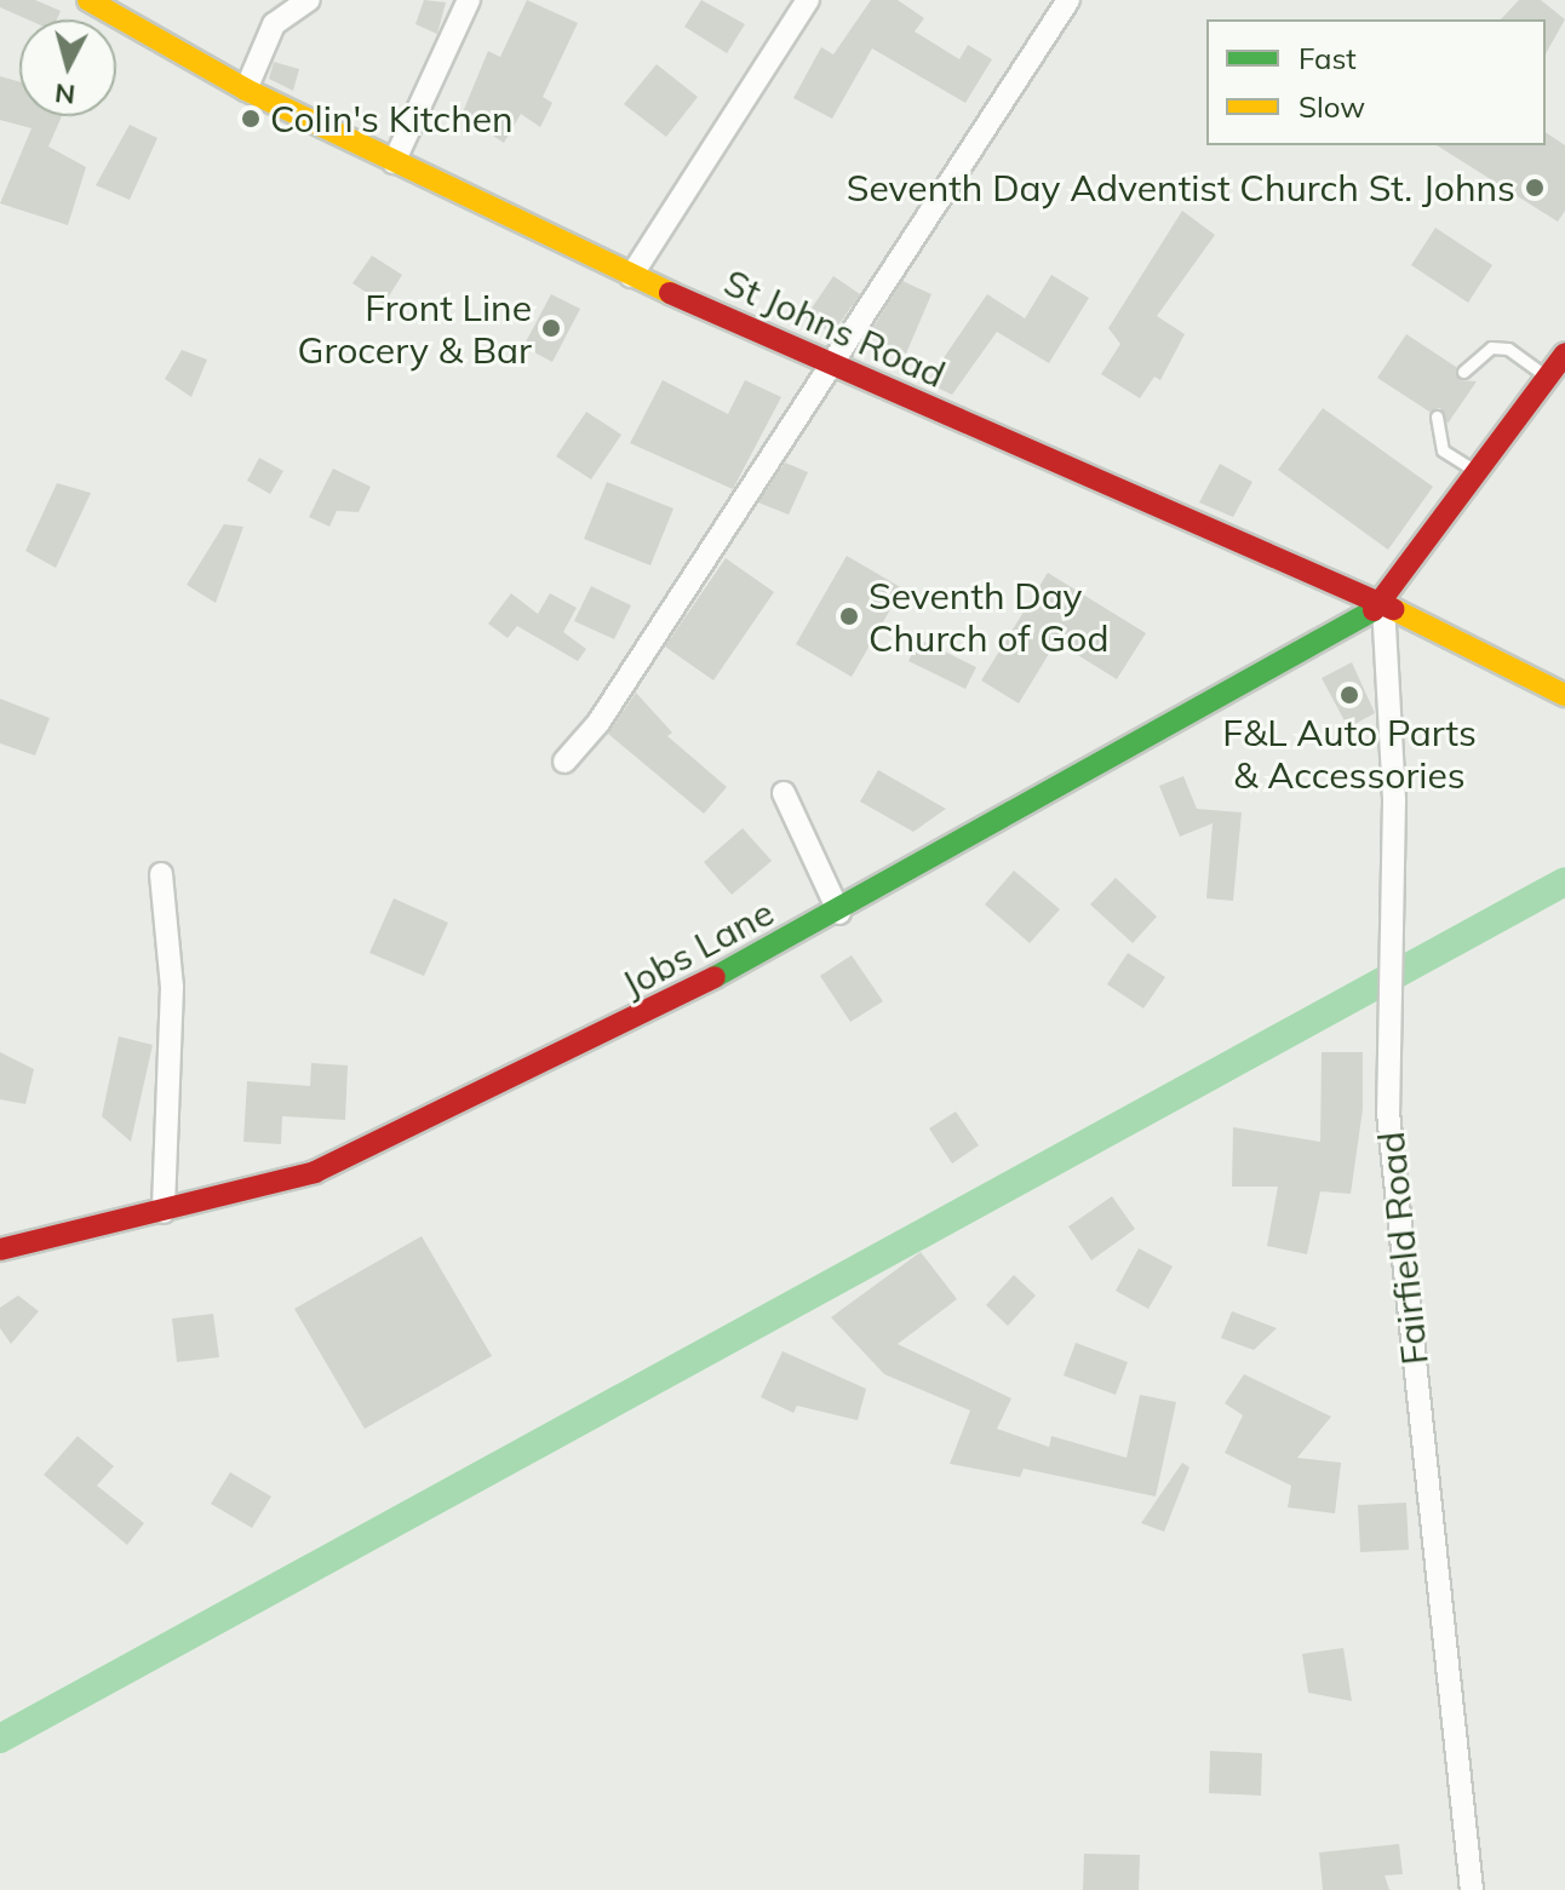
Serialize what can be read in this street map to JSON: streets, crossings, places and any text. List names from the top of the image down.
{
  "streets": {
    "main road": ["St Johns Road", "Jobs Lane"],
    "street": ["Fairfield Road"]
  },
  "crossings": [
    ["St Johns Road", "Jobs Lane"],
    ["St Johns Road", "Fairfield Road"],
    ["Jobs Lane", "Fairfield Road"]
  ],
  "places": [
    "Colin's Kitchen",
    "Seventh Day Adventist Church St. Johns",
    "Front Line Grocery & Bar",
    "Seventh Day Church of God",
    "F&L Auto Parts & Accessories"
  ],
  "legend": ["Fast", "Slow"],
  "north": "bottom"
}
